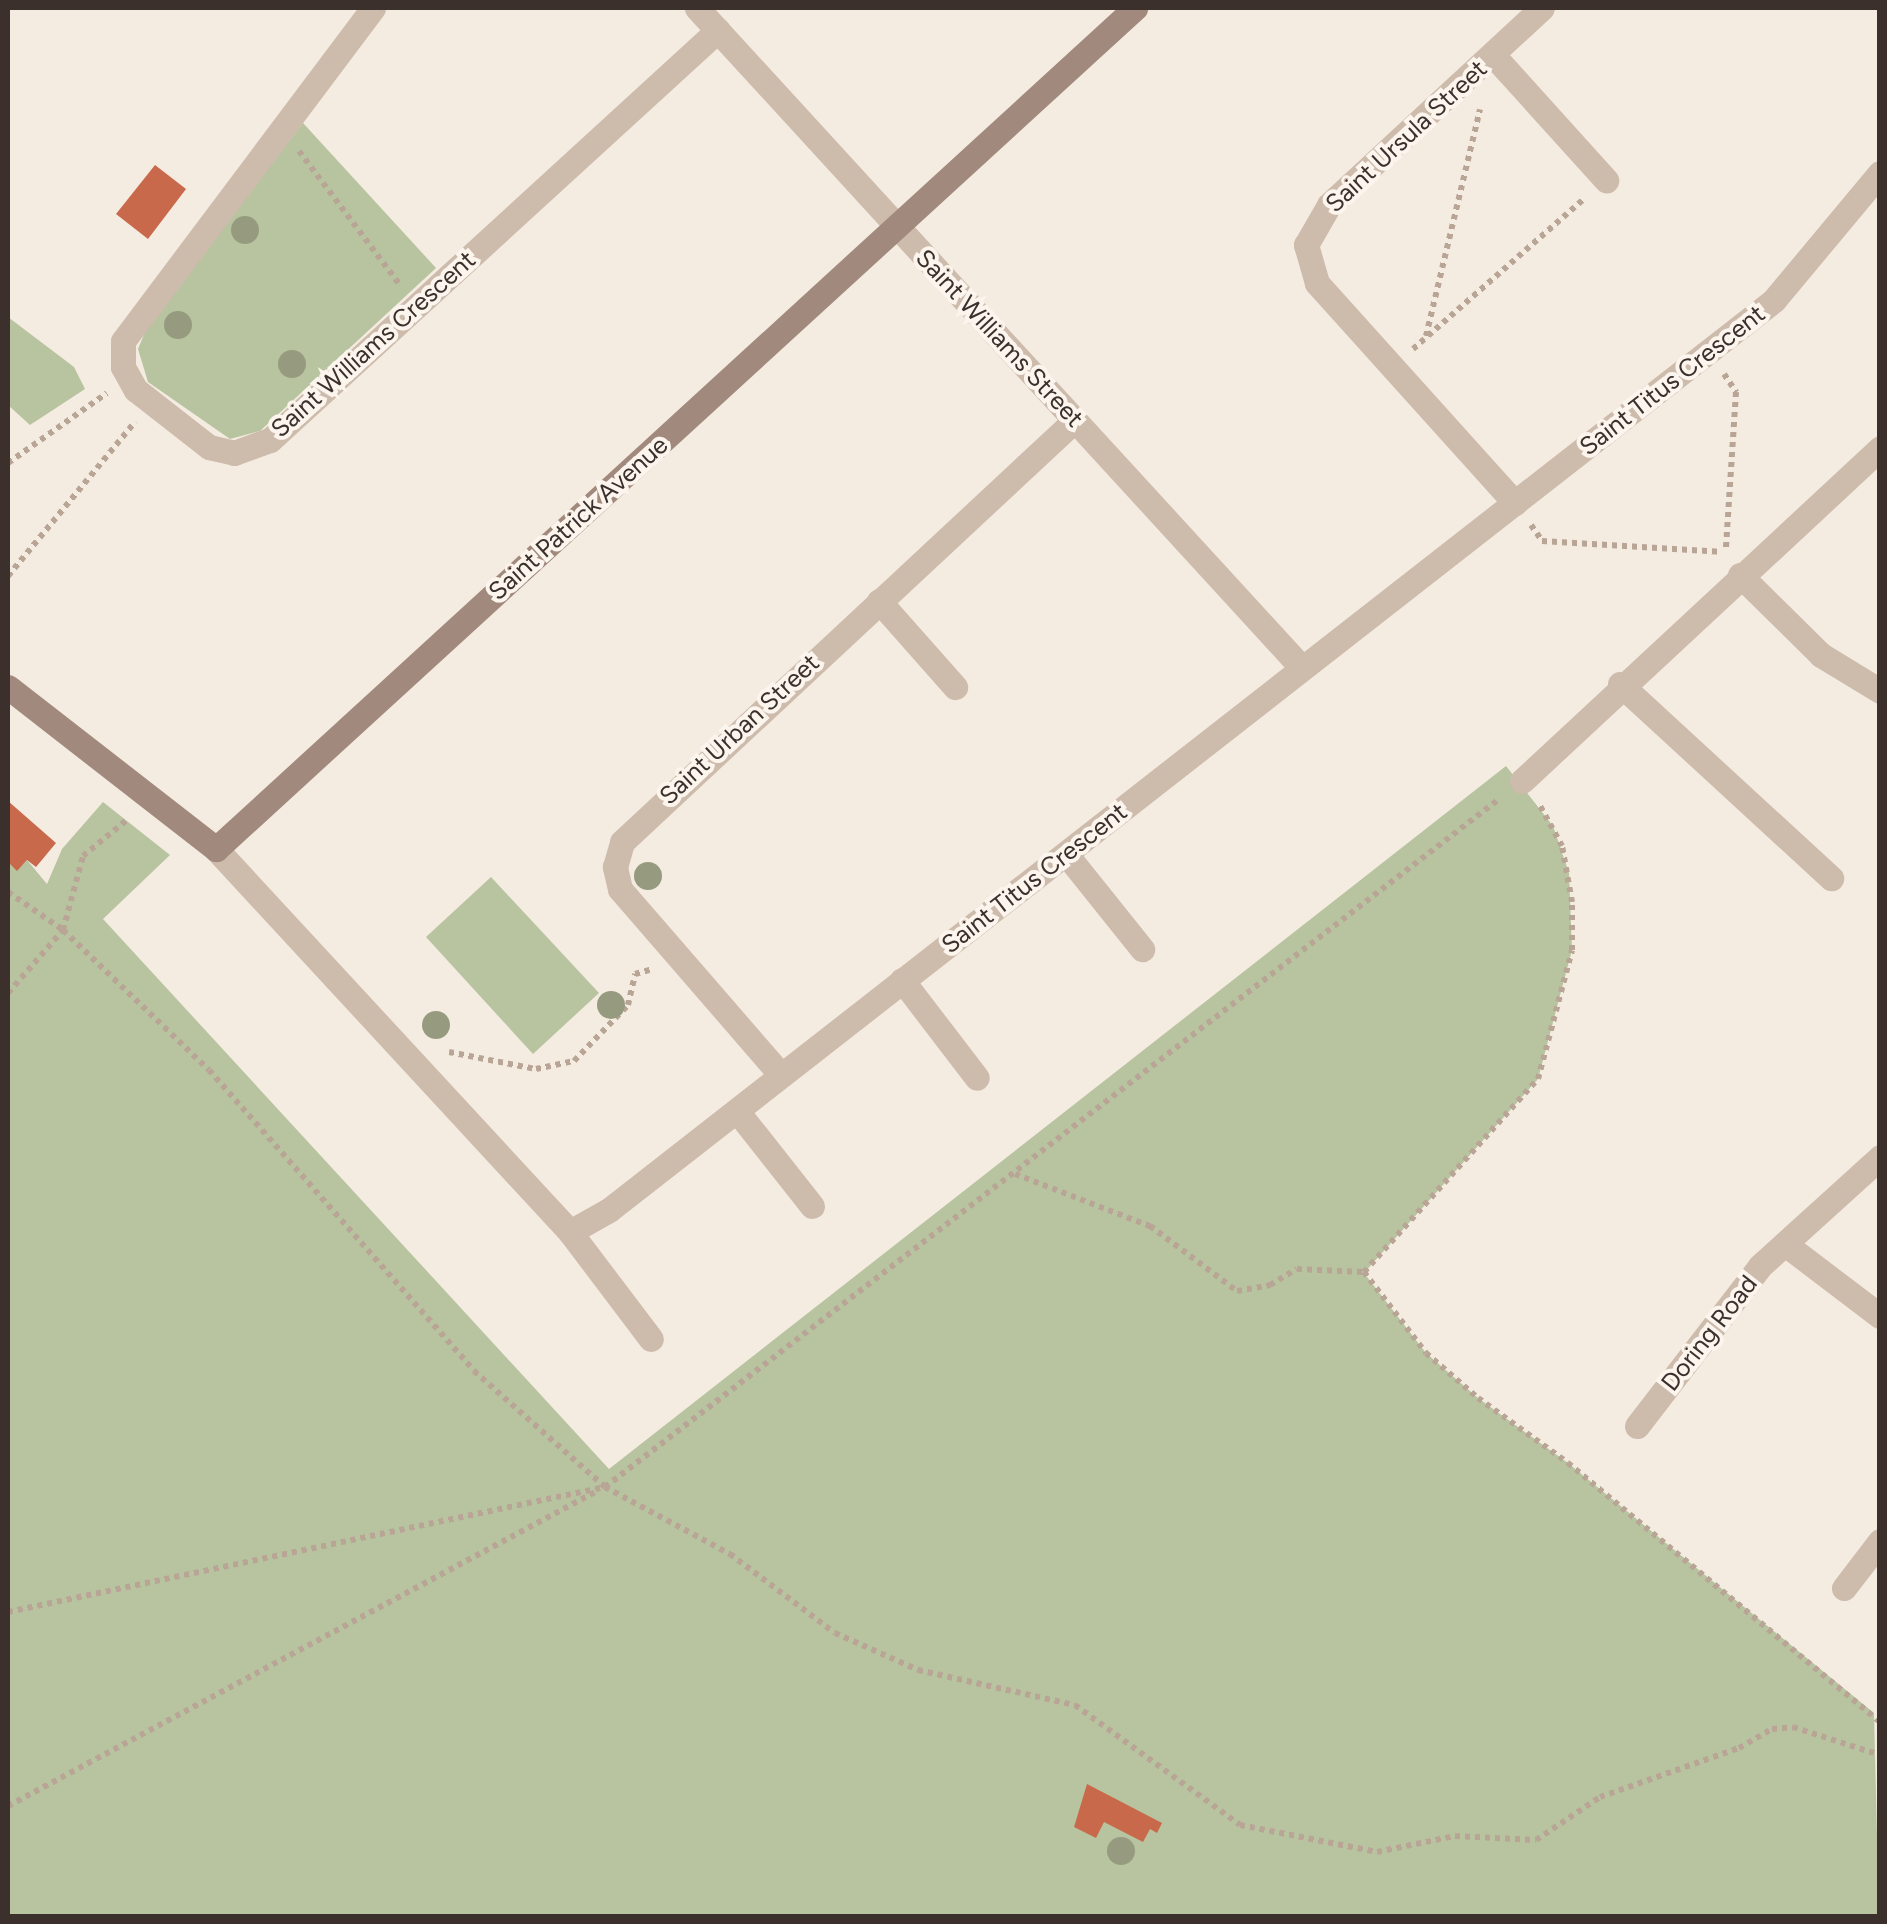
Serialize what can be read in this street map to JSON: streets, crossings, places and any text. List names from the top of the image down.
{
  "streets": {
    "street": [
      "Saint Ursula Street",
      "Saint Williams Street",
      "Saint Williams Crescent",
      "Saint Titus Crescent",
      "Saint Patrick Avenue",
      "Saint Urban Street",
      "Doring Road"
    ]
  },
  "crossings": [
    ["Saint Ursula Street", "Saint Titus Crescent"],
    ["Saint Williams Street", "Saint Williams Crescent"],
    ["Saint Williams Street", "Saint Titus Crescent"],
    ["Saint Williams Street", "Saint Patrick Avenue"],
    ["Saint Williams Street", "Saint Urban Street"],
    ["Saint Titus Crescent", "Saint Urban Street"]
  ]
}
